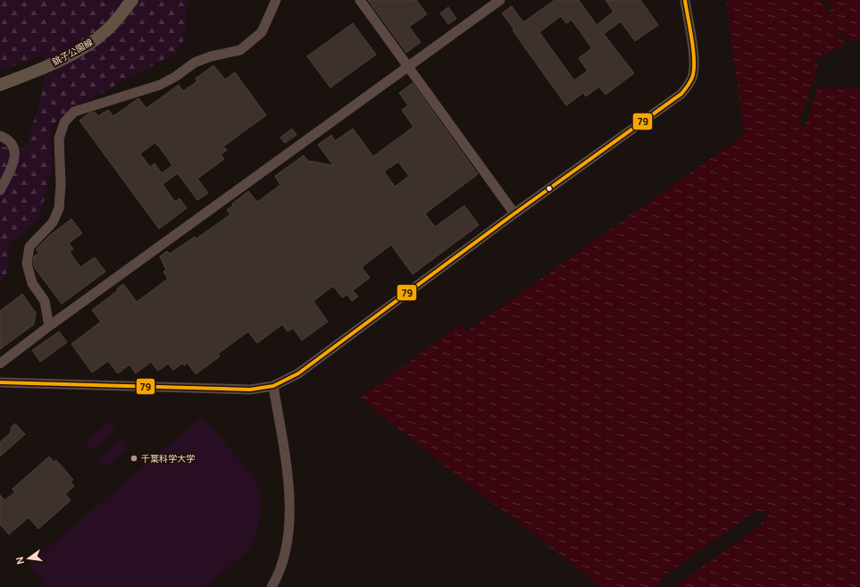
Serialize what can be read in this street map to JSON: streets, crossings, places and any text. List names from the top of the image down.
{
  "streets": {
    "main road": ["銚子公園線"]
  },
  "places": ["千葉科学大学"],
  "lines": ["transit line 79"],
  "north": "left"
}
